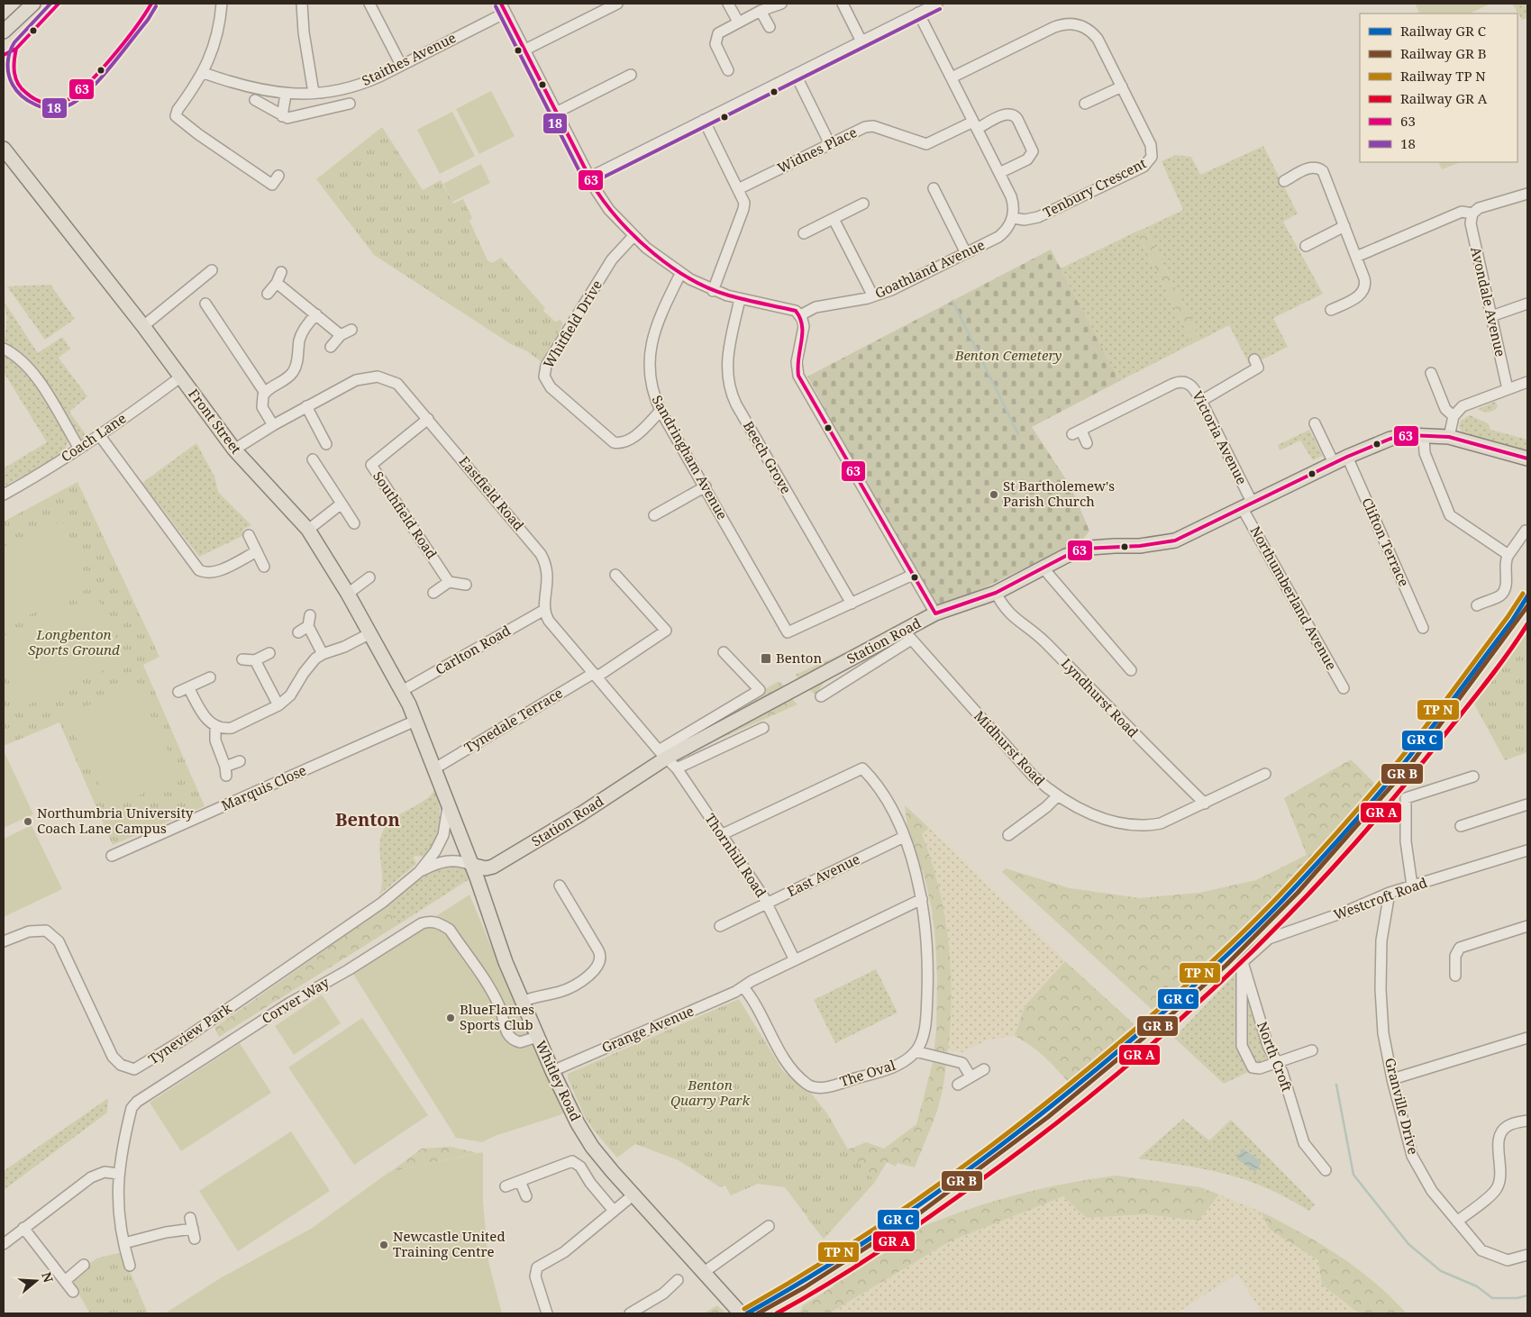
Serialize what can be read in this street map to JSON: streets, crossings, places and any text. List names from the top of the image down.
{
  "streets": {
    "main road": ["Front Street", "Station Road", "Whitley Road"],
    "street": [
      "Staithes Avenue",
      "Widnes Place",
      "Tenbury Crescent",
      "Goathland Avenue",
      "Avondale Avenue",
      "Whitfield Drive",
      "Coach Lane",
      "Victoria Avenue",
      "Sandringham Avenue",
      "Beech Grove",
      "Eastfield Road",
      "Southfield Road",
      "Clifton Terrace",
      "Northumberland Avenue",
      "Carlton Road",
      "Lyndhurst Road",
      "Tynedale Terrace",
      "Midhurst Road",
      "Marquis Close",
      "Thornhill Road",
      "East Avenue",
      "Westcroft Road",
      "Corver Way",
      "Grange Avenue",
      "Tyneview Park",
      "North Croft",
      "The Oval",
      "Granville Drive"
    ]
  },
  "crossings": [
    ["Tenbury Crescent", "Goathland Avenue"],
    ["Whitfield Drive", "Sandringham Avenue"],
    ["Front Street", "Coach Lane"],
    ["Front Street", "Eastfield Road"],
    ["Front Street", "Carlton Road"],
    ["Front Street", "Whitley Road"],
    ["Victoria Avenue", "Northumberland Avenue"],
    ["Victoria Avenue", "Station Road"],
    ["Sandringham Avenue", "Beech Grove"],
    ["Eastfield Road", "Southfield Road"],
    ["Eastfield Road", "Carlton Road"],
    ["Clifton Terrace", "Station Road"],
    ["Northumberland Avenue", "Station Road"],
    ["Station Road", "Lyndhurst Road"],
    ["Station Road", "Midhurst Road"],
    ["Station Road", "Thornhill Road"],
    ["Station Road", "Tyneview Park"],
    ["Station Road", "Whitley Road"],
    ["Lyndhurst Road", "Midhurst Road"],
    ["Tynedale Terrace", "Whitley Road"],
    ["Marquis Close", "Whitley Road"],
    ["Thornhill Road", "East Avenue"],
    ["Thornhill Road", "Grange Avenue"],
    ["Westcroft Road", "North Croft"],
    ["Westcroft Road", "Granville Drive"],
    ["Corver Way", "Whitley Road"],
    ["Grange Avenue", "The Oval"],
    ["Grange Avenue", "Whitley Road"],
    ["Tyneview Park", "Whitley Road"]
  ],
  "districts": ["Benton"],
  "parks": ["Benton Cemetery", "Longbenton Sports Ground", "Benton Quarry Park"],
  "places": {
    "other": [
      "St Bartholemew's Parish Church",
      "Northumbria University Coach Lane Campus",
      "BlueFlames Sports Club",
      "Newcastle United Training Centre"
    ],
    "transit": ["Benton"]
  },
  "lines": ["transit line 63", "transit line 18"],
  "legend": [
    "Railway GR C",
    "Railway GR B",
    "Railway TP N",
    "Railway GR A",
    "63",
    "18"
  ],
  "north": "right"
}
